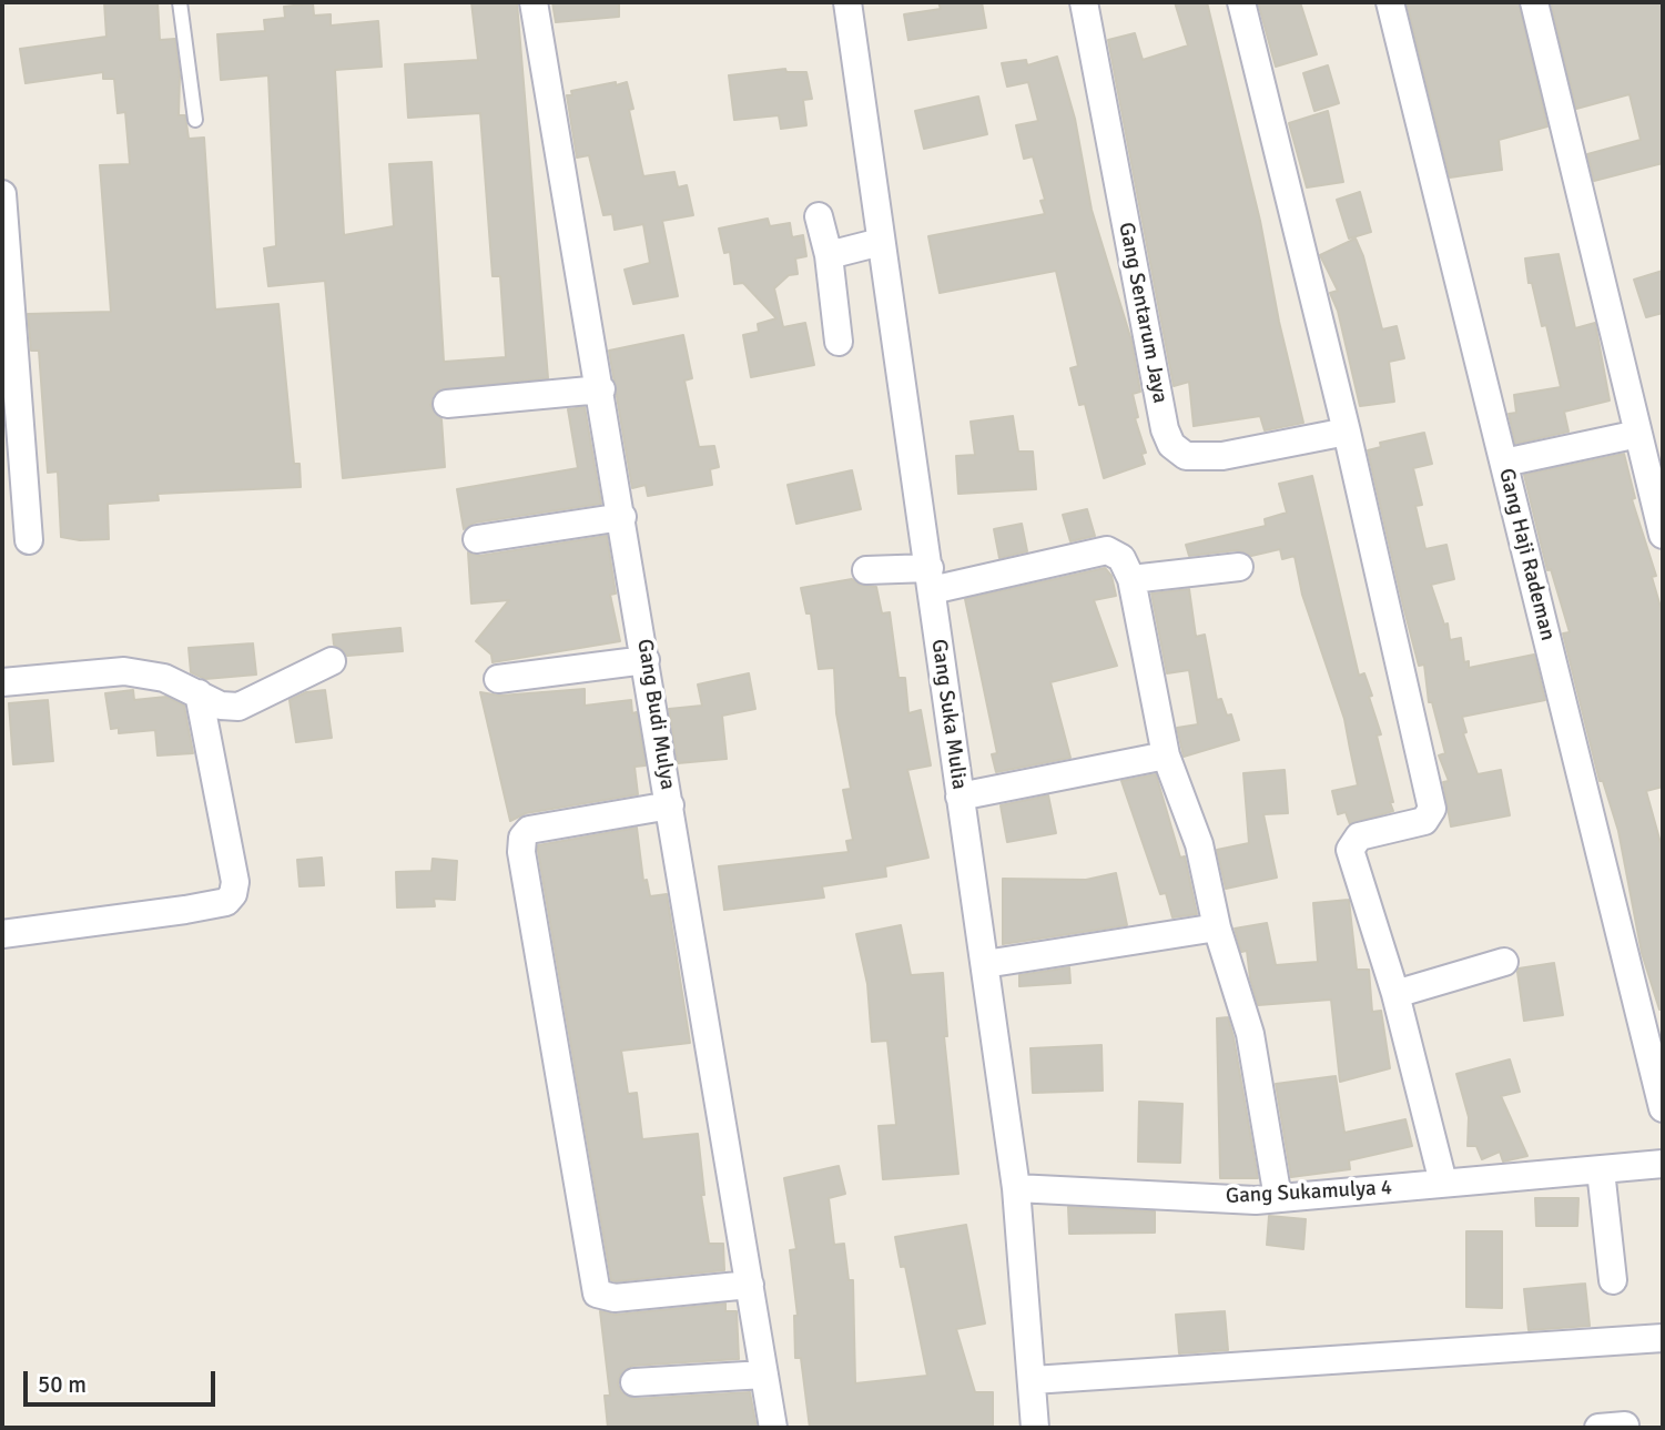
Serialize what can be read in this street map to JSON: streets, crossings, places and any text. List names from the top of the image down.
{
  "streets": {
    "street": [
      "Gang Sentarum Jaya",
      "Gang Haji Rademan",
      "Gang Budi Mulya",
      "Gang Suka Mulia",
      "Gang Sukamulya 4"
    ]
  },
  "crossings": [
    ["Gang Suka Mulia", "Gang Sukamulya 4"]
  ],
  "scale_bar": "50 m"
}
